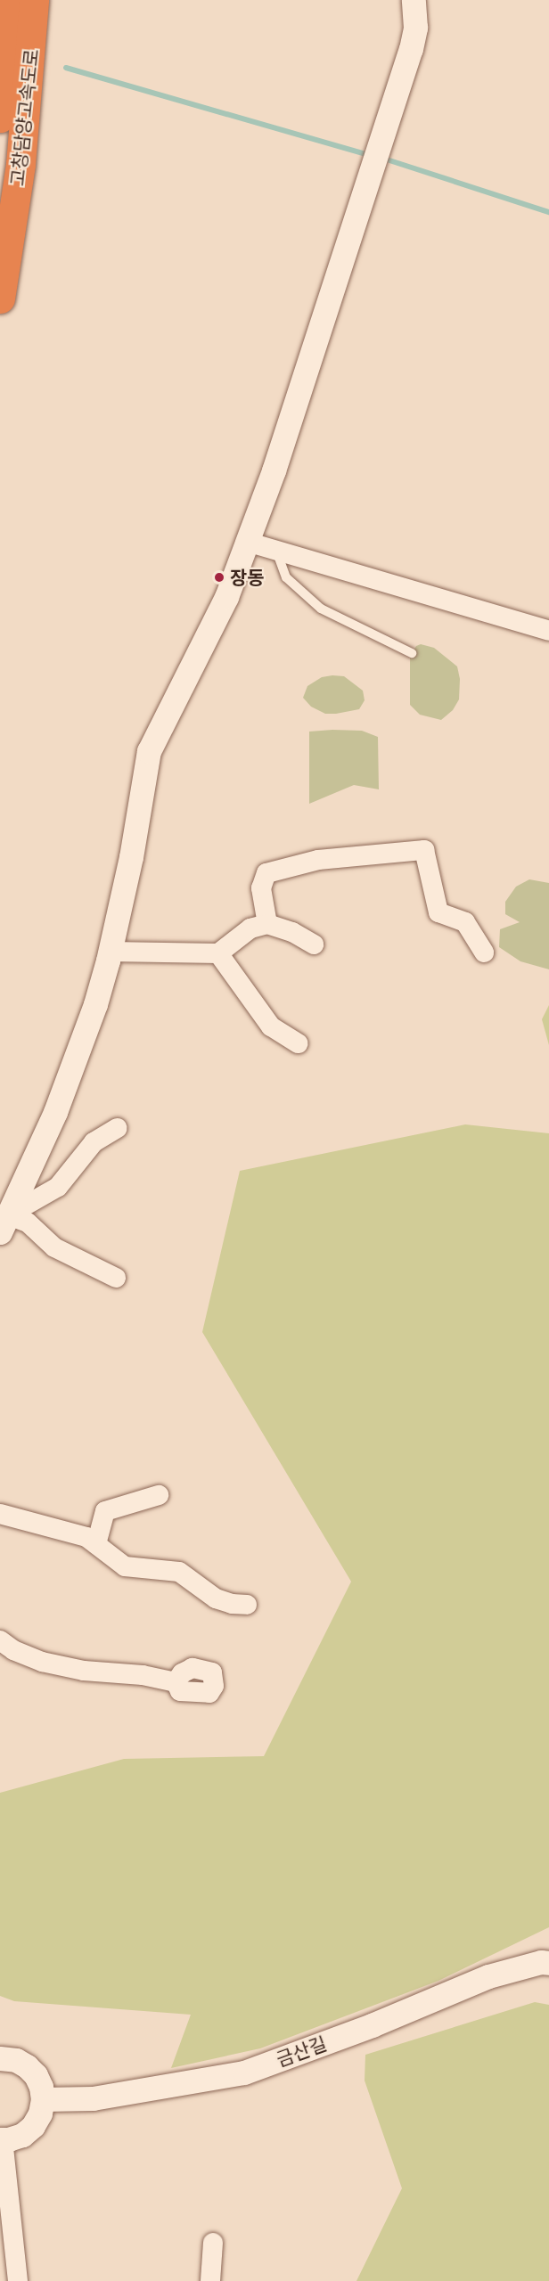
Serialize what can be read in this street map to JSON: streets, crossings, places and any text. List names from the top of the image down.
{
  "streets": {
    "highway": ["고창담양고속도로"],
    "street": ["금산길"]
  },
  "places": ["장동"]
}
